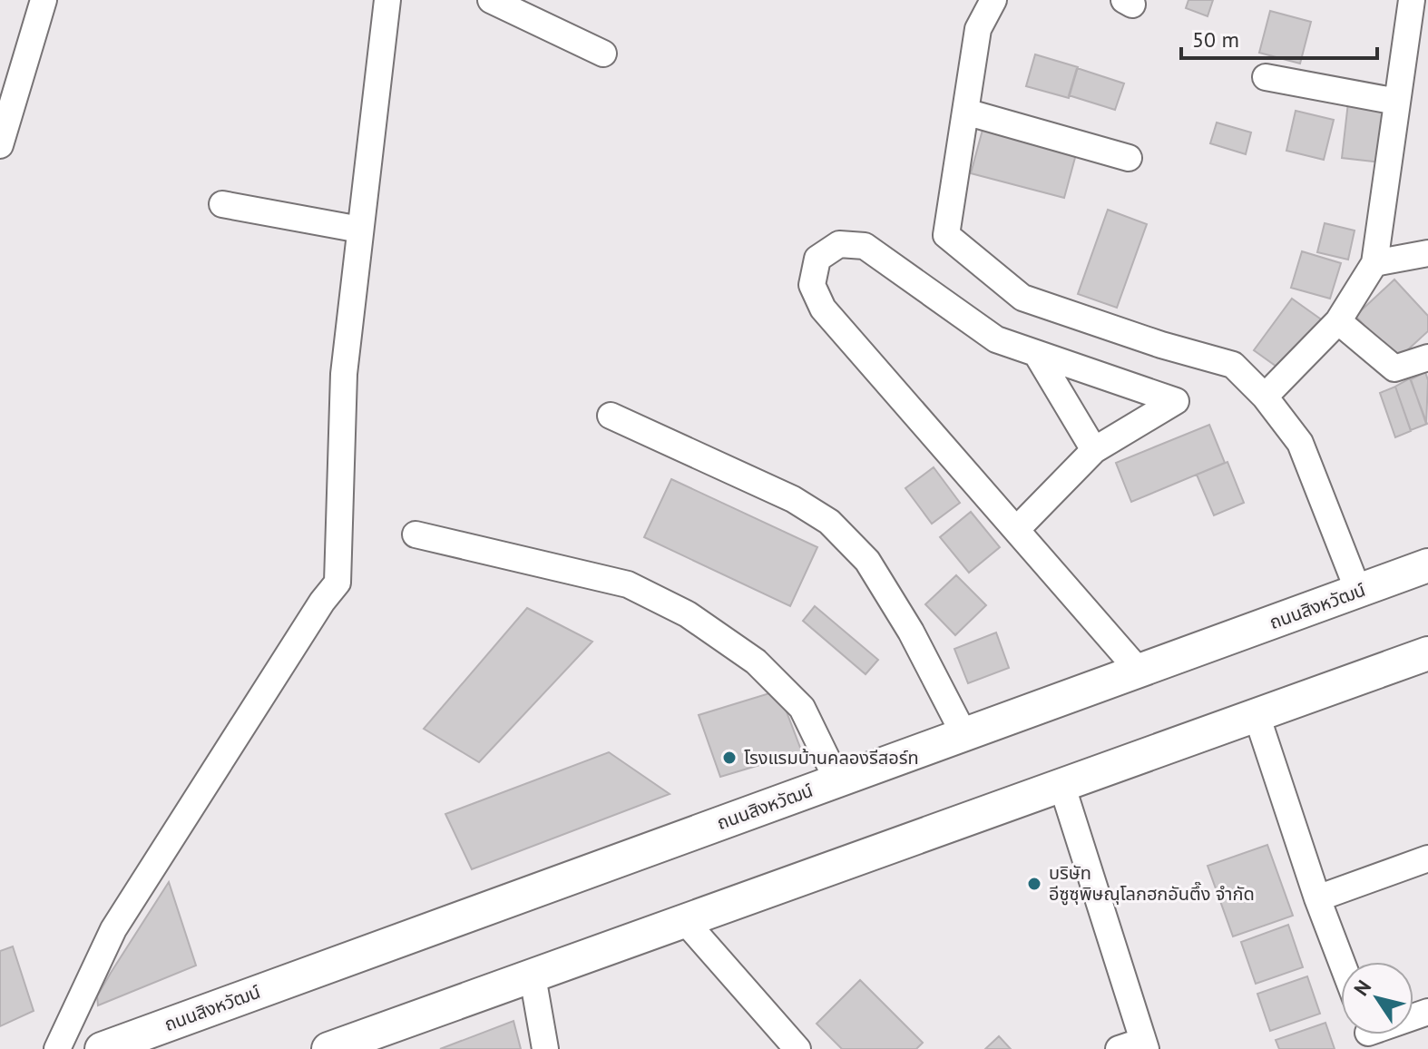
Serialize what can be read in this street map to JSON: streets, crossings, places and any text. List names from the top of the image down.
{
  "streets": {
    "main road": ["ถนนสิงหวัฒน์"]
  },
  "places": ["โรงแรมบ้านคลองรีสอร์ท", "บริษัท อีซูซุพิษณุโลกฮกอันตึ๊ง จำกัด"],
  "scale_bar": "50 m",
  "north": "top left"
}
